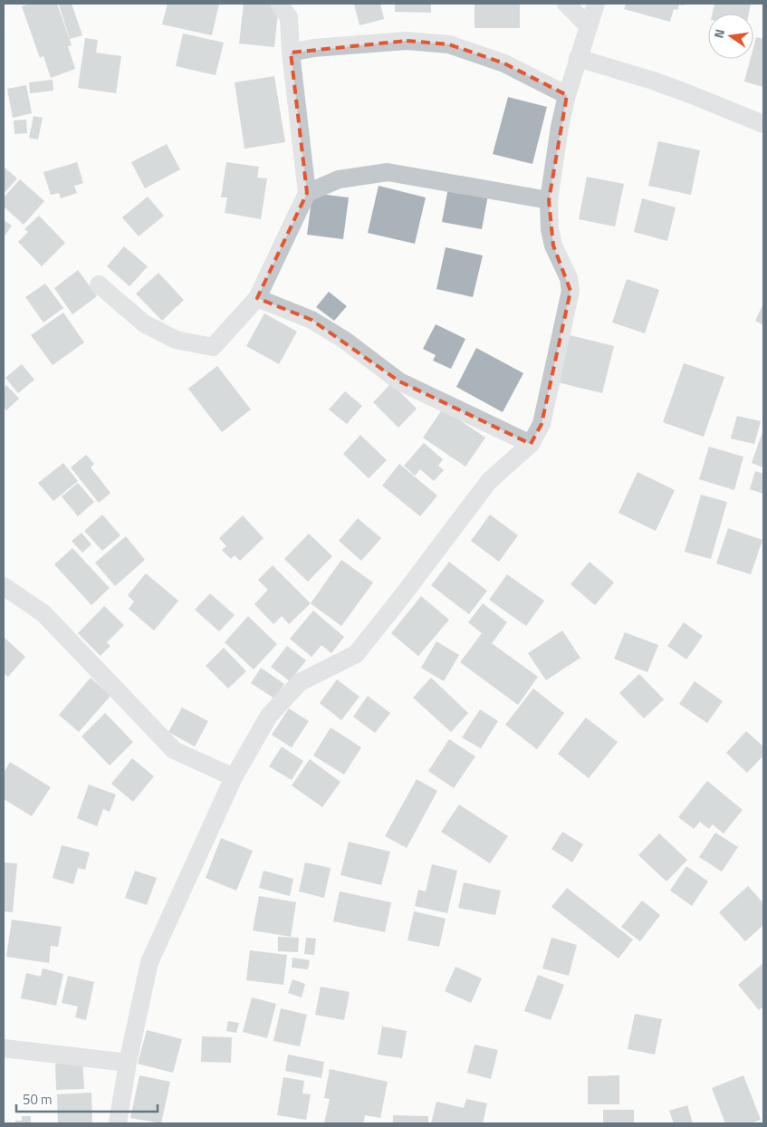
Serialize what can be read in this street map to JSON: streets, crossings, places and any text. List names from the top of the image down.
{
  "scale_bar": "50 m",
  "north": "left"
}
